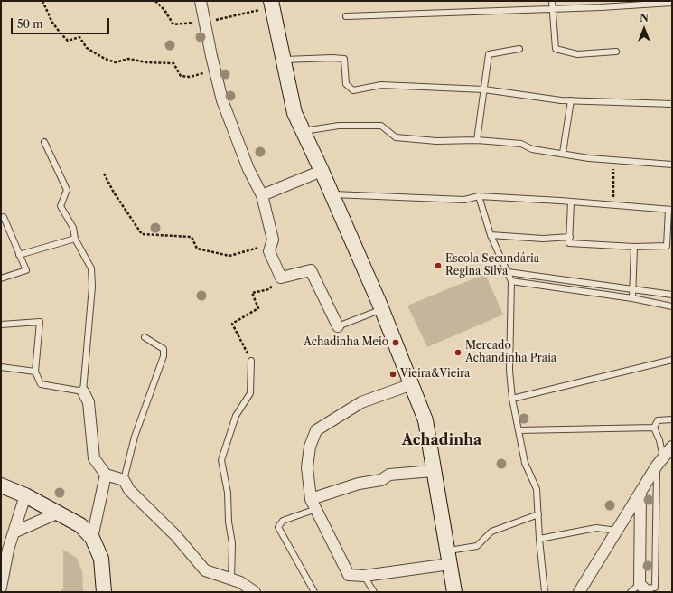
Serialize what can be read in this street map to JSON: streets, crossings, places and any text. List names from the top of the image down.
{
  "districts": ["Achadinha"],
  "places": [
    "Escola Secundária Regina Silva",
    "Achadinha Meio",
    "Mercado Achandinha Praia",
    "Vieira&Vieira"
  ],
  "scale_bar": "50 m",
  "north": "top"
}
